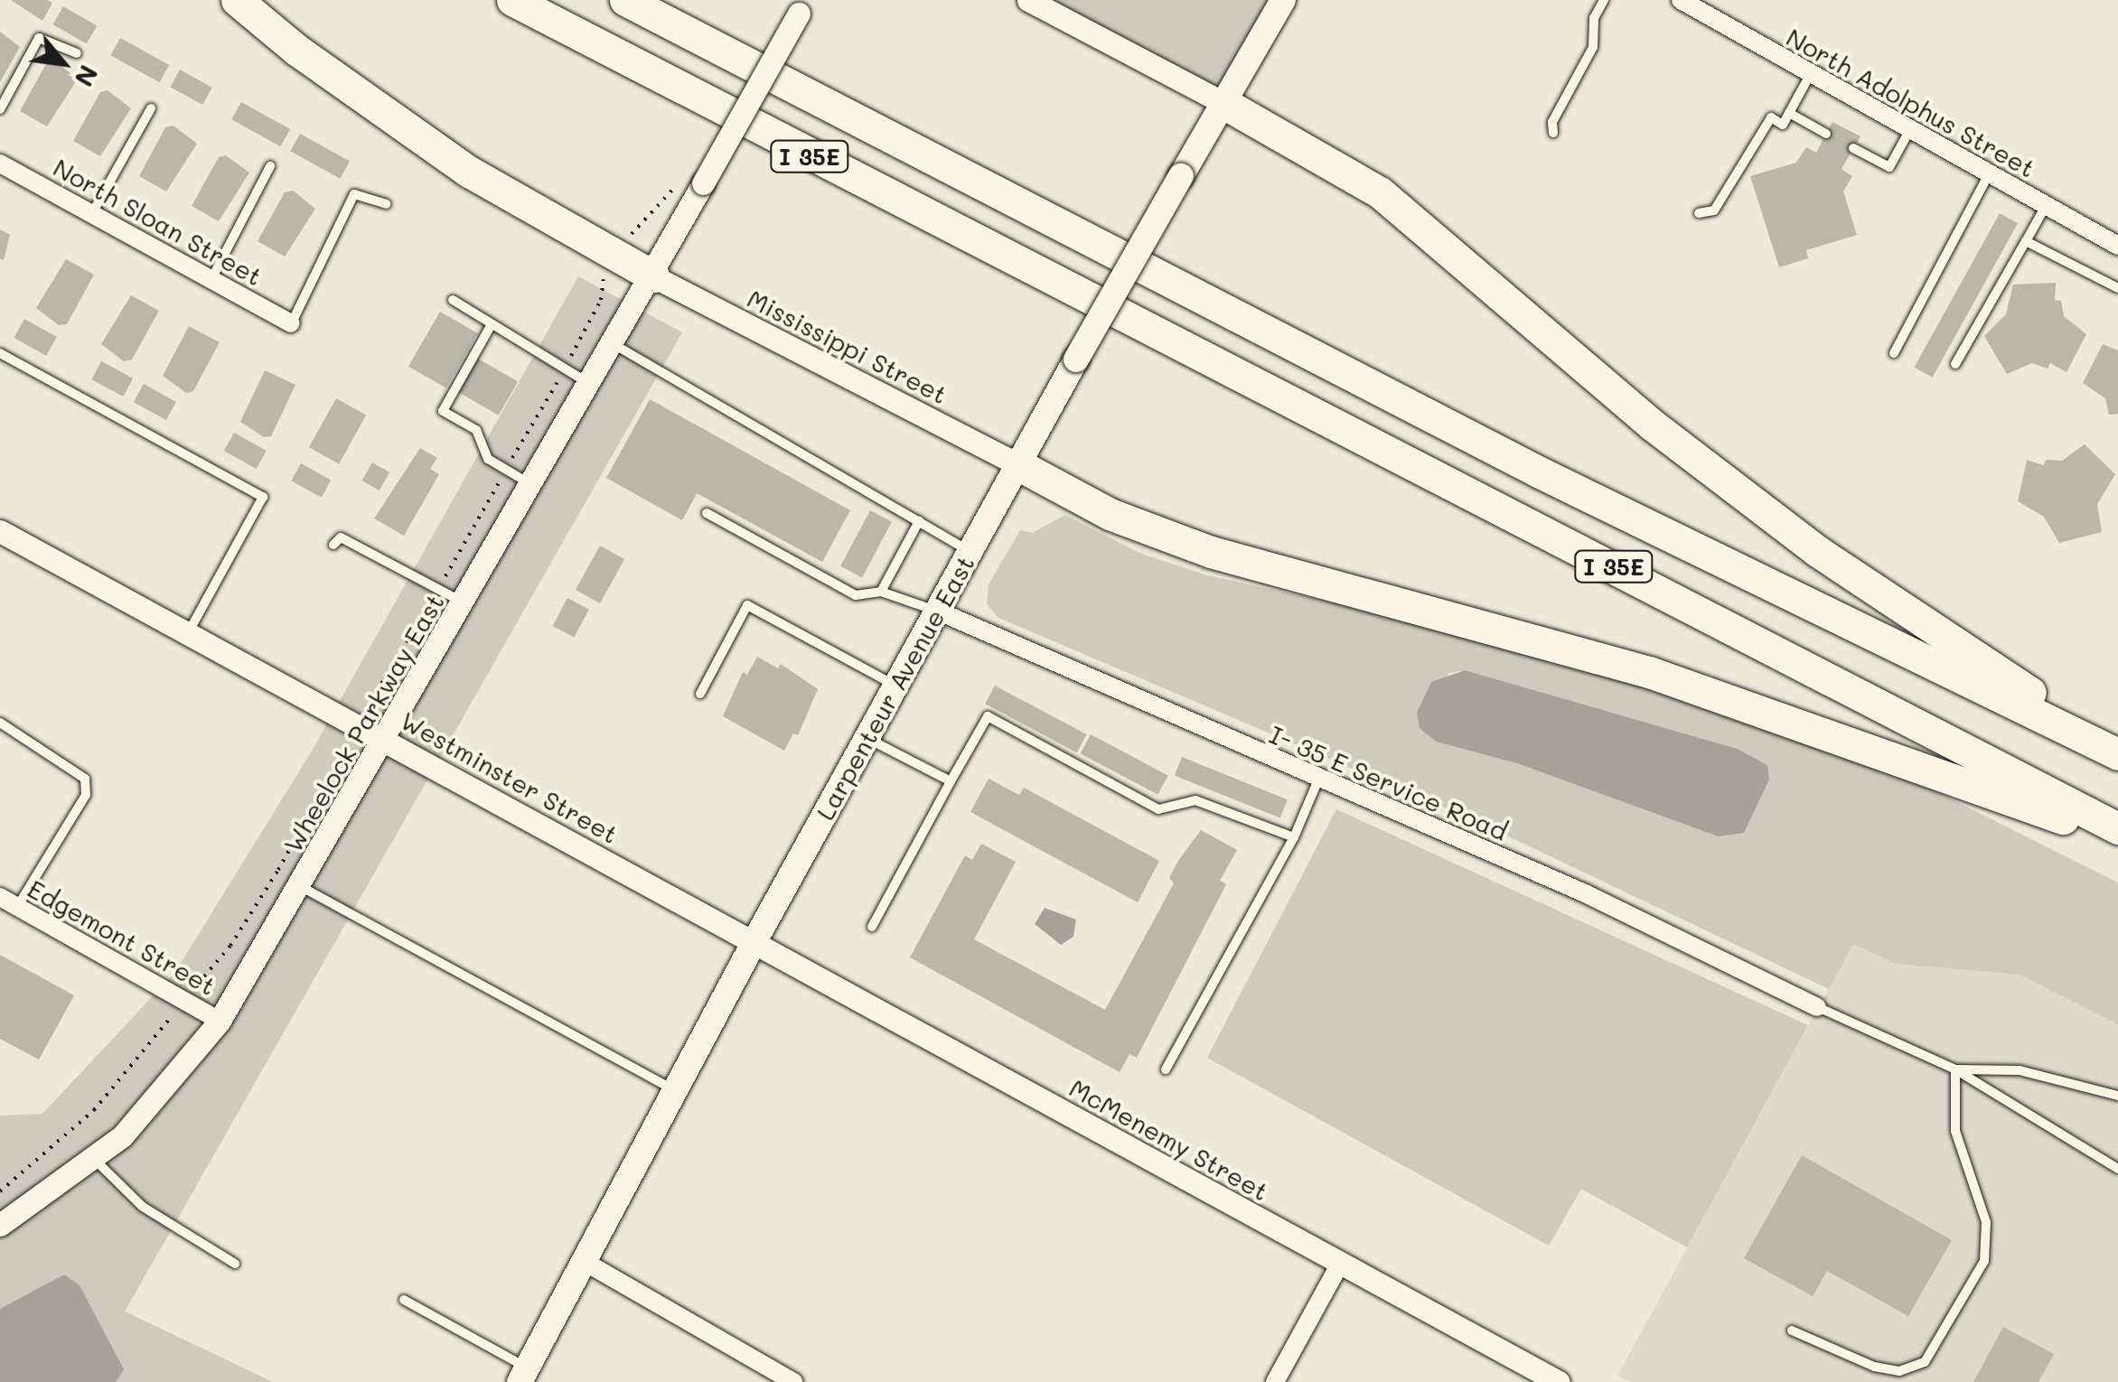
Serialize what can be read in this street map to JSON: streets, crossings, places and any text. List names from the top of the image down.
{
  "streets": {
    "highway": ["I 35E"],
    "main road": ["Larpenteur Avenue East"],
    "street": [
      "North Adolphus Street",
      "North Sloan Street",
      "Mississippi Street",
      "Wheelock Parkway East",
      "Westminster Street",
      "I- 35 E Service Road",
      "Edgemont Street",
      "McMenemy Street"
    ]
  },
  "crossings": [
    ["Mississippi Street", "Larpenteur Avenue East"],
    ["Mississippi Street", "Wheelock Parkway East"],
    ["Larpenteur Avenue East", "Westminster Street"],
    ["Larpenteur Avenue East", "I- 35 E Service Road"],
    ["Larpenteur Avenue East", "McMenemy Street"],
    ["Wheelock Parkway East", "Westminster Street"],
    ["Wheelock Parkway East", "Edgemont Street"],
    ["Westminster Street", "McMenemy Street"]
  ],
  "north": "bottom right"
}
